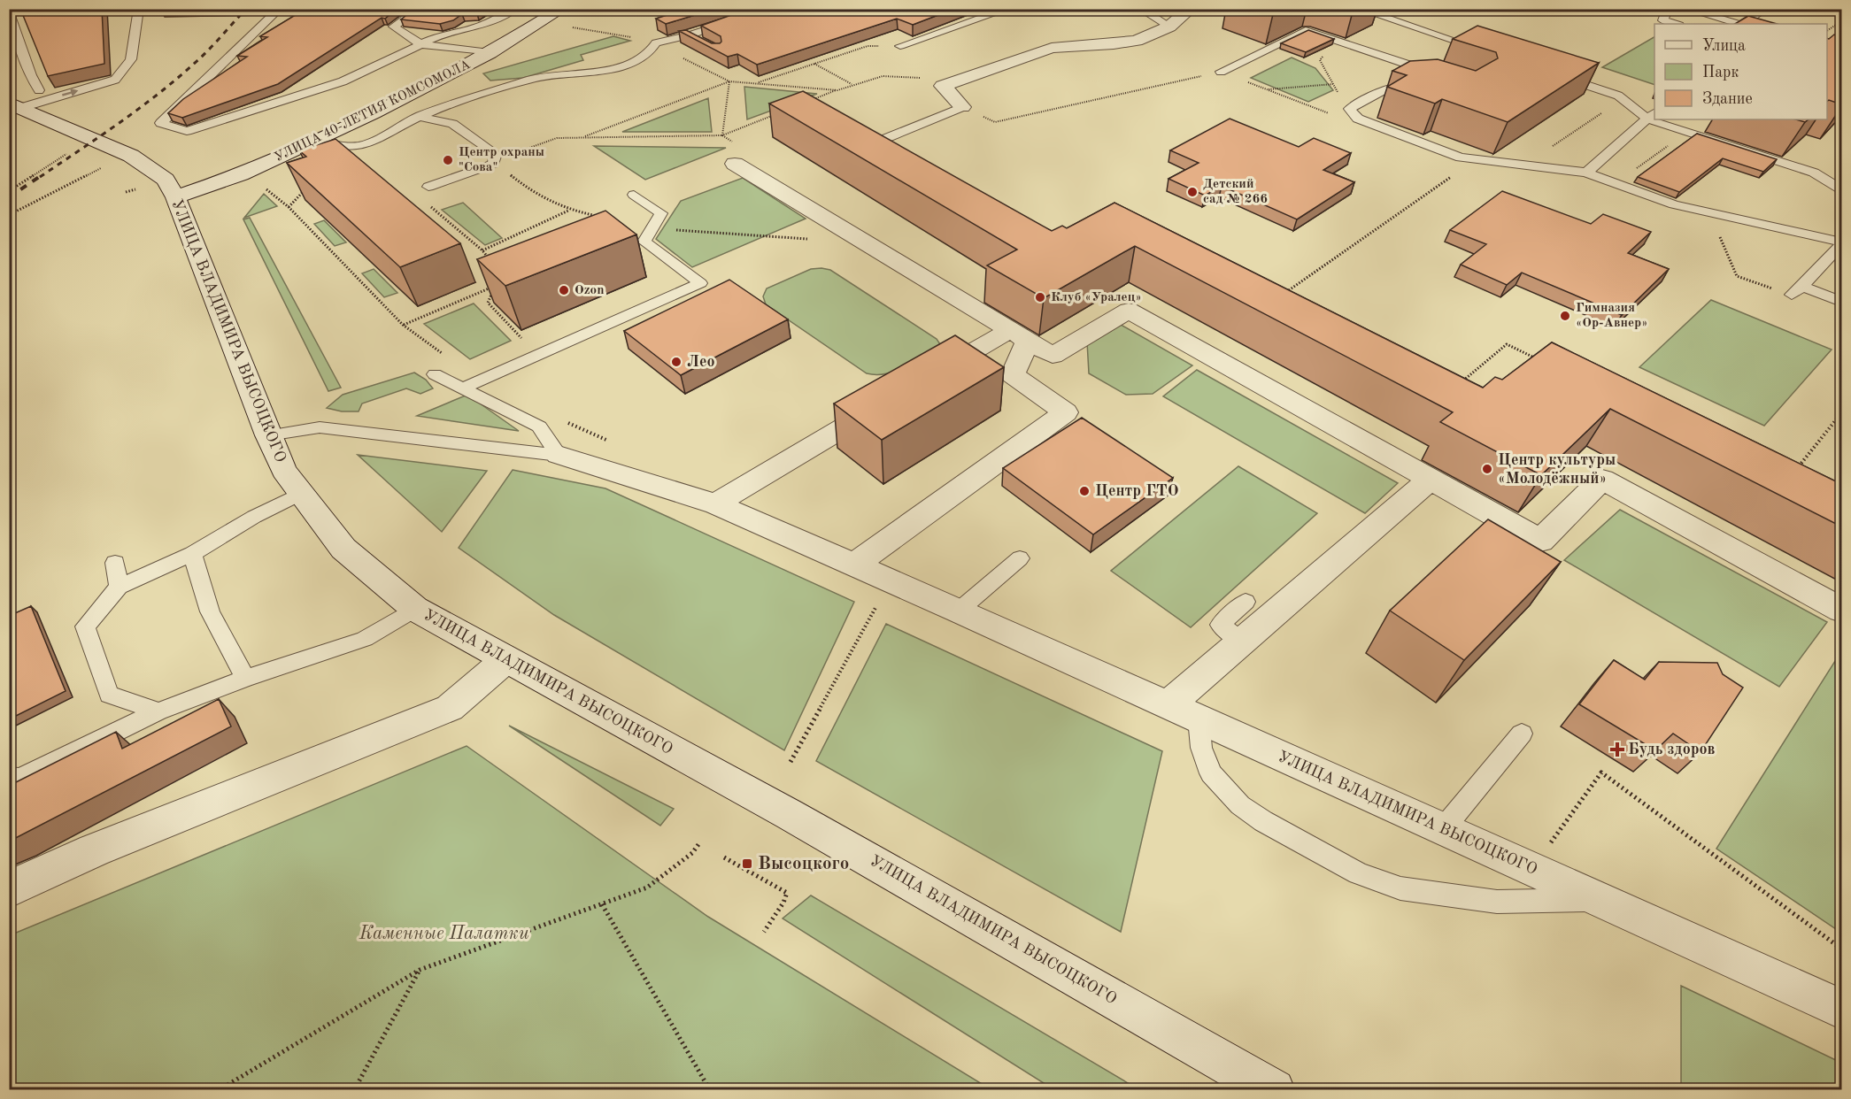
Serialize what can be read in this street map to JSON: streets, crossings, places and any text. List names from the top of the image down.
{
  "streets": {
    "street": ["УЛИЦА 40-ЛЕТИЯ КОМСОМОЛА", "УЛИЦА ВЛАДИМИРА ВЫСОЦКОГО"]
  },
  "crossings": [
    ["УЛИЦА 40-ЛЕТИЯ КОМСОМОЛА", "УЛИЦА ВЛАДИМИРА ВЫСОЦКОГО"]
  ],
  "parks": ["Каменные Палатки"],
  "places": {
    "other": [
      "Центр охраны \"Сова\"",
      "Детский сад № 266",
      "Ozon",
      "Клуб «Уралец»",
      "Гимназия «Ор-Авнер»",
      "Лео",
      "Центр культуры «Молодёжный»",
      "Центр ГТО"
    ],
    "health": ["Будь здоров"],
    "transit": ["Высоцкого"]
  },
  "legend": ["Улица", "Парк", "Здание"]
}
